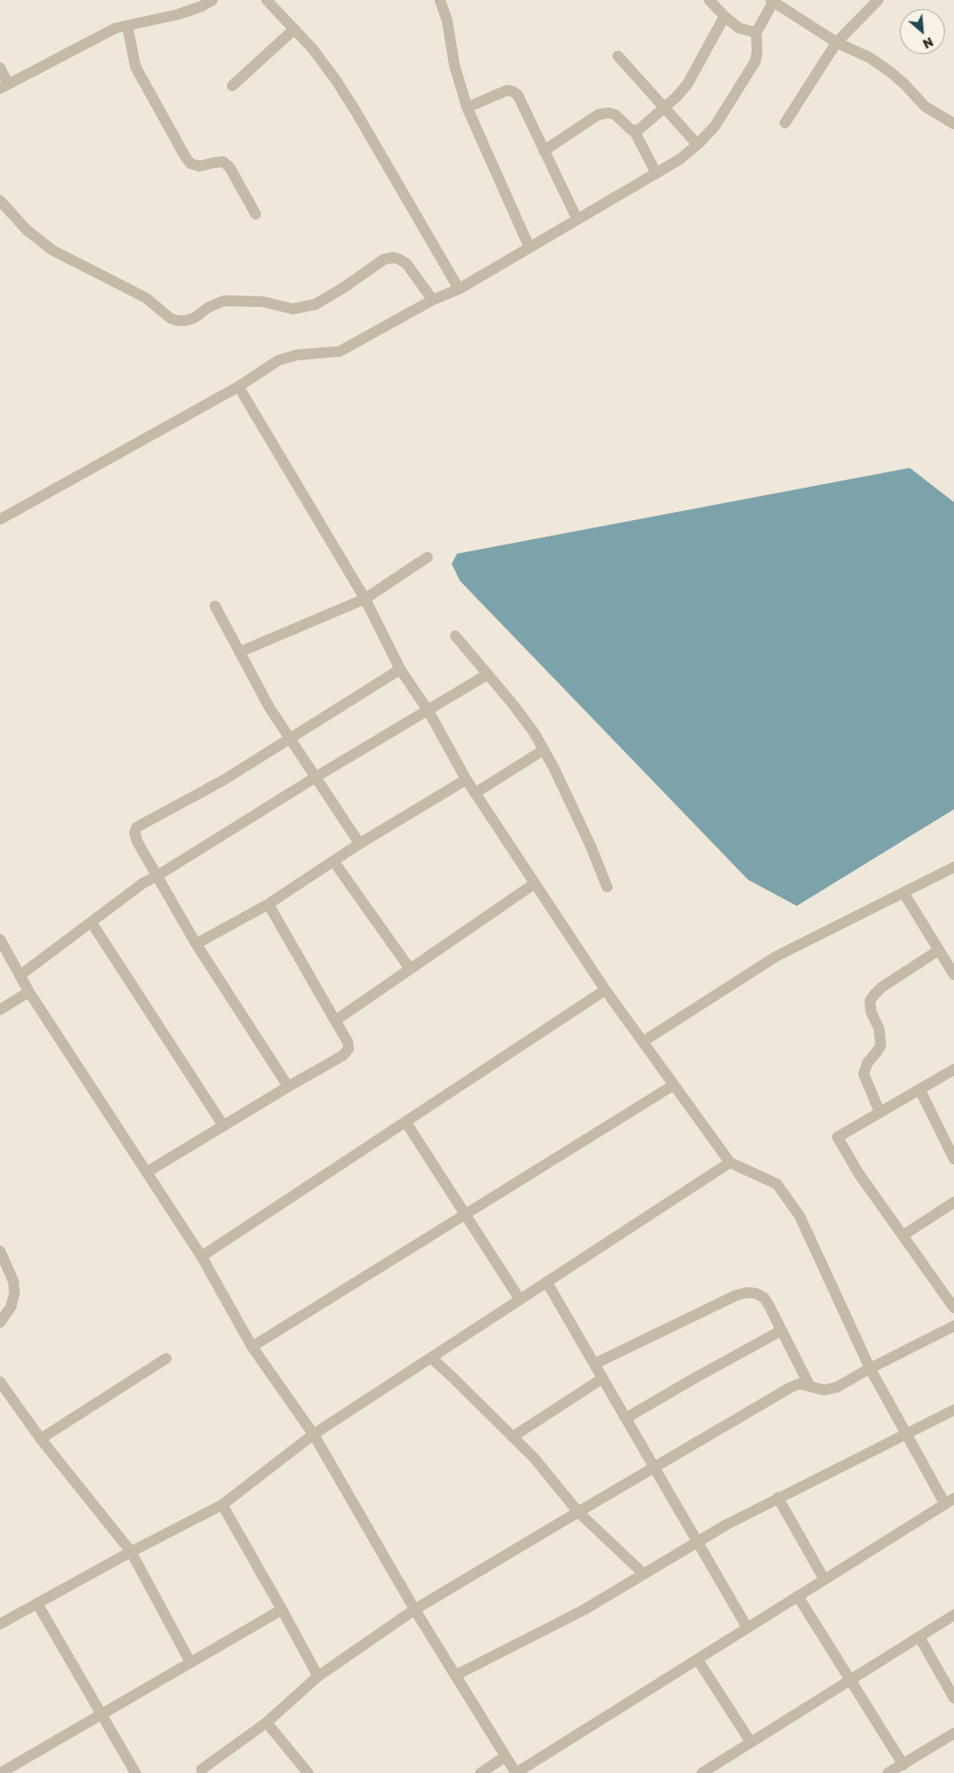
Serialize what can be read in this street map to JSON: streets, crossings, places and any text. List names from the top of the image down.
{
  "north": "bottom right"
}
